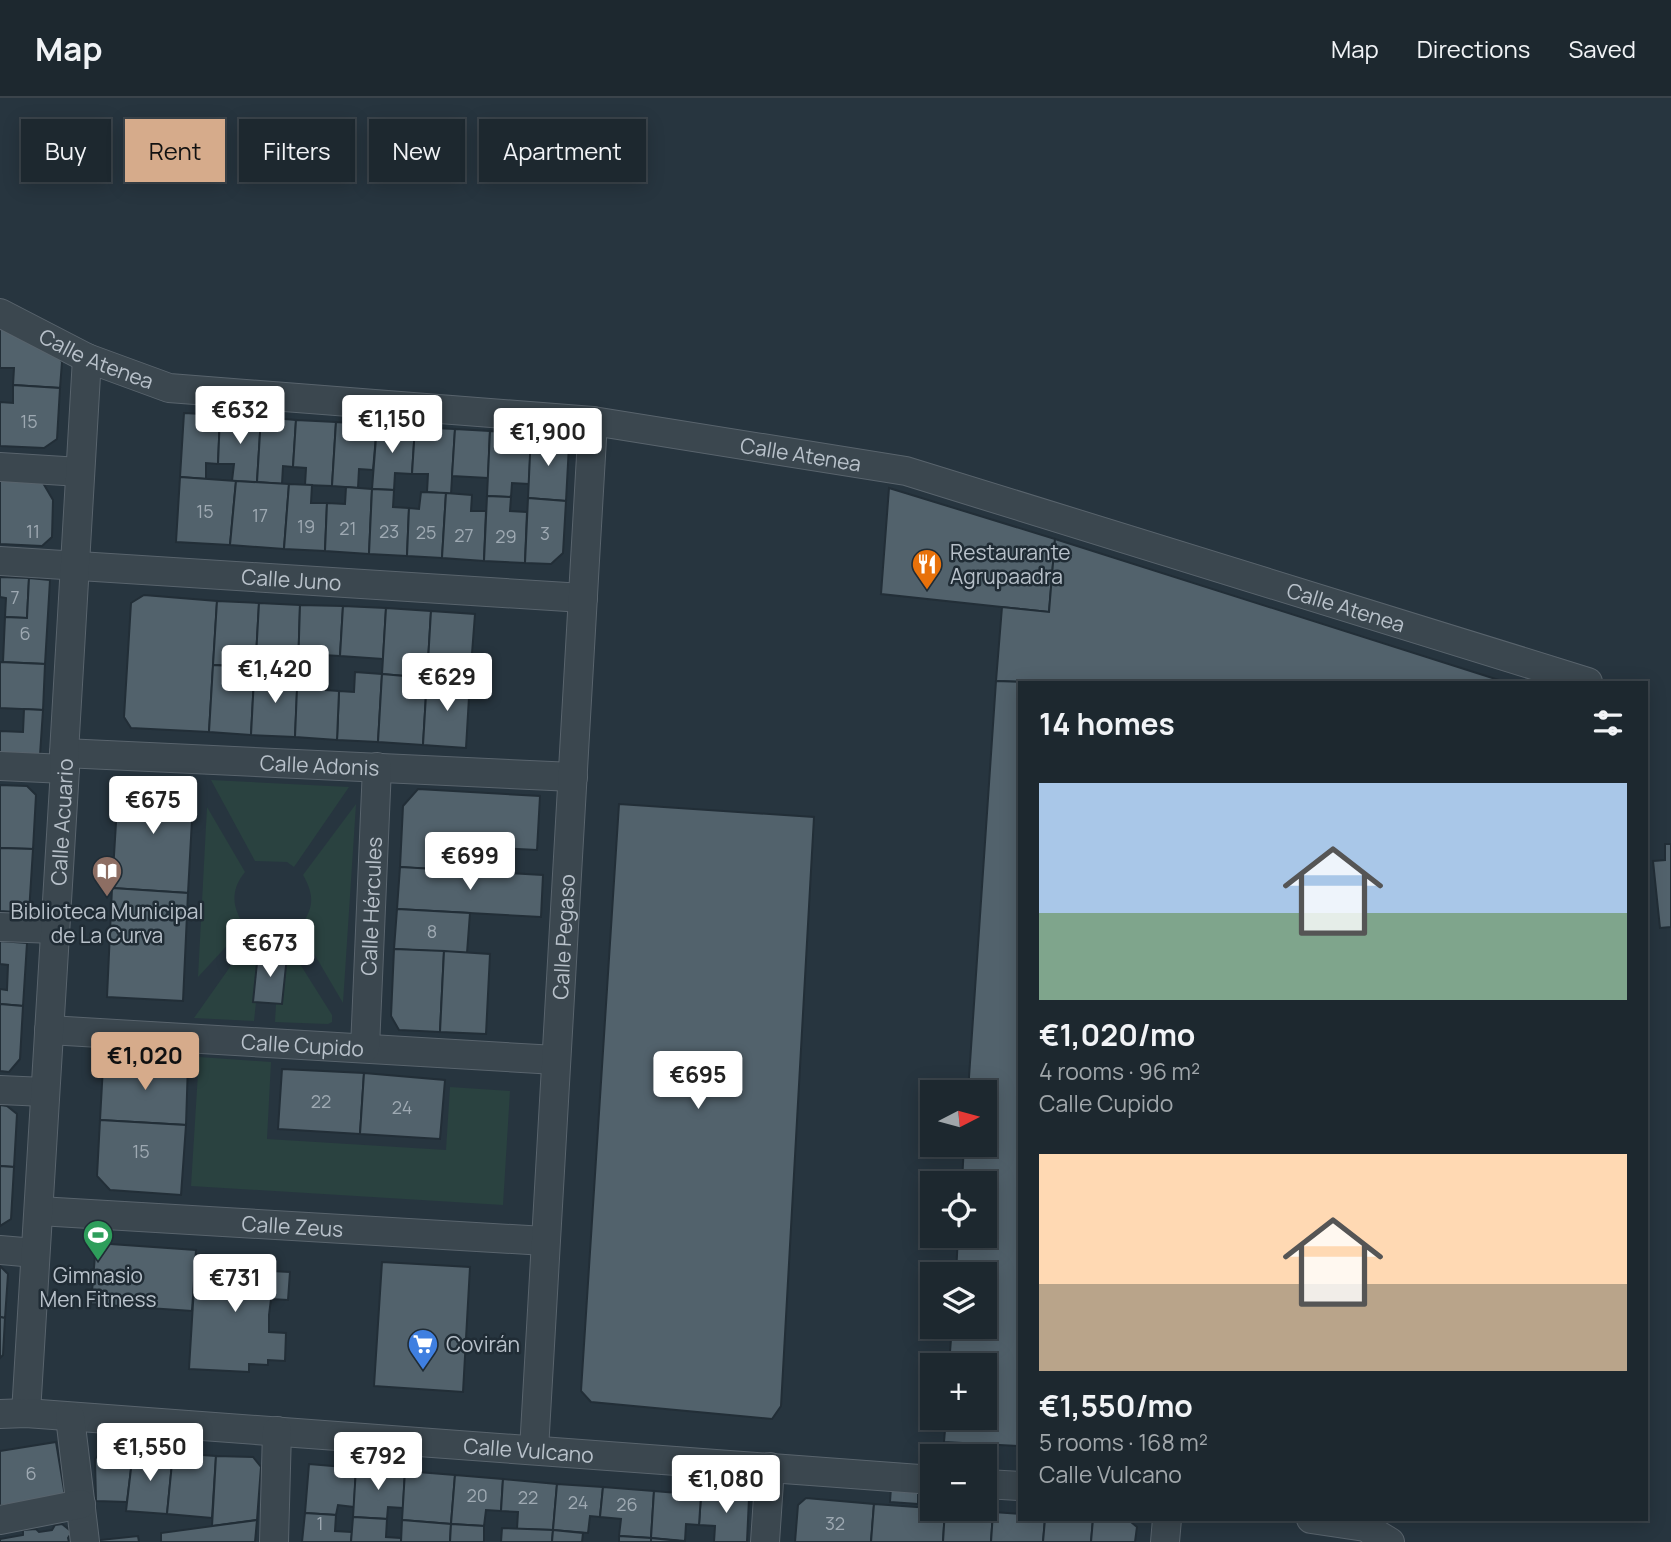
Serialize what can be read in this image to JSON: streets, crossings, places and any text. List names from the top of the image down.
{
  "streets": {
    "street": [
      "Calle Atenea",
      "Calle Juno",
      "Calle Adonis",
      "Calle Acuario",
      "Calle Hércules",
      "Calle Pegaso",
      "Calle Cupido",
      "Calle Zeus",
      "Calle Vulcano"
    ]
  },
  "crossings": [
    ["Calle Atenea", "Calle Acuario"],
    ["Calle Atenea", "Calle Pegaso"],
    ["Calle Juno", "Calle Acuario"],
    ["Calle Juno", "Calle Pegaso"],
    ["Calle Adonis", "Calle Acuario"],
    ["Calle Adonis", "Calle Hércules"],
    ["Calle Adonis", "Calle Pegaso"],
    ["Calle Acuario", "Calle Cupido"],
    ["Calle Acuario", "Calle Zeus"],
    ["Calle Acuario", "Calle Vulcano"],
    ["Calle Hércules", "Calle Cupido"],
    ["Calle Pegaso", "Calle Cupido"],
    ["Calle Pegaso", "Calle Zeus"],
    ["Calle Pegaso", "Calle Vulcano"]
  ],
  "places": {
    "restaurant": ["Restaurante Agrupaadra"],
    "library": ["Biblioteca Municipal de La Curva"],
    "sports": ["Gimnasio Men Fitness"],
    "supermarket": ["Covirán"]
  },
  "house_numbers": [
    "15",
    "15",
    "17",
    "19",
    "21",
    "11",
    "23",
    "25",
    "3",
    "27",
    "29",
    "7",
    "6",
    "8",
    "22",
    "24",
    "15",
    "6",
    "20",
    "22",
    "24",
    "26",
    "1",
    "32"
  ],
  "north": "right",
  "page": {
    "header": "Map",
    "nav": ["Map", "Directions", "Saved"],
    "chip": [
      "Buy",
      "Rent",
      "Filters",
      "New",
      "Apartment"
    ],
    "price": [
      "€632",
      "€1,150",
      "€1,900",
      "€1,420",
      "€629",
      "€675",
      "€699",
      "€673",
      "€1,020",
      "€695",
      "€731",
      "€1,550",
      "€792",
      "€1,080"
    ],
    "heading": "14 homes",
    "list": [
      {
        "name": "€1,020/mo",
        "note": "4 rooms · 96 m² · Calle Cupido"
      },
      {
        "name": "€1,550/mo",
        "note": "5 rooms · 168 m² · Calle Vulcano"
      }
    ],
    "map_buttons": ["+", "−"]
  }
}
